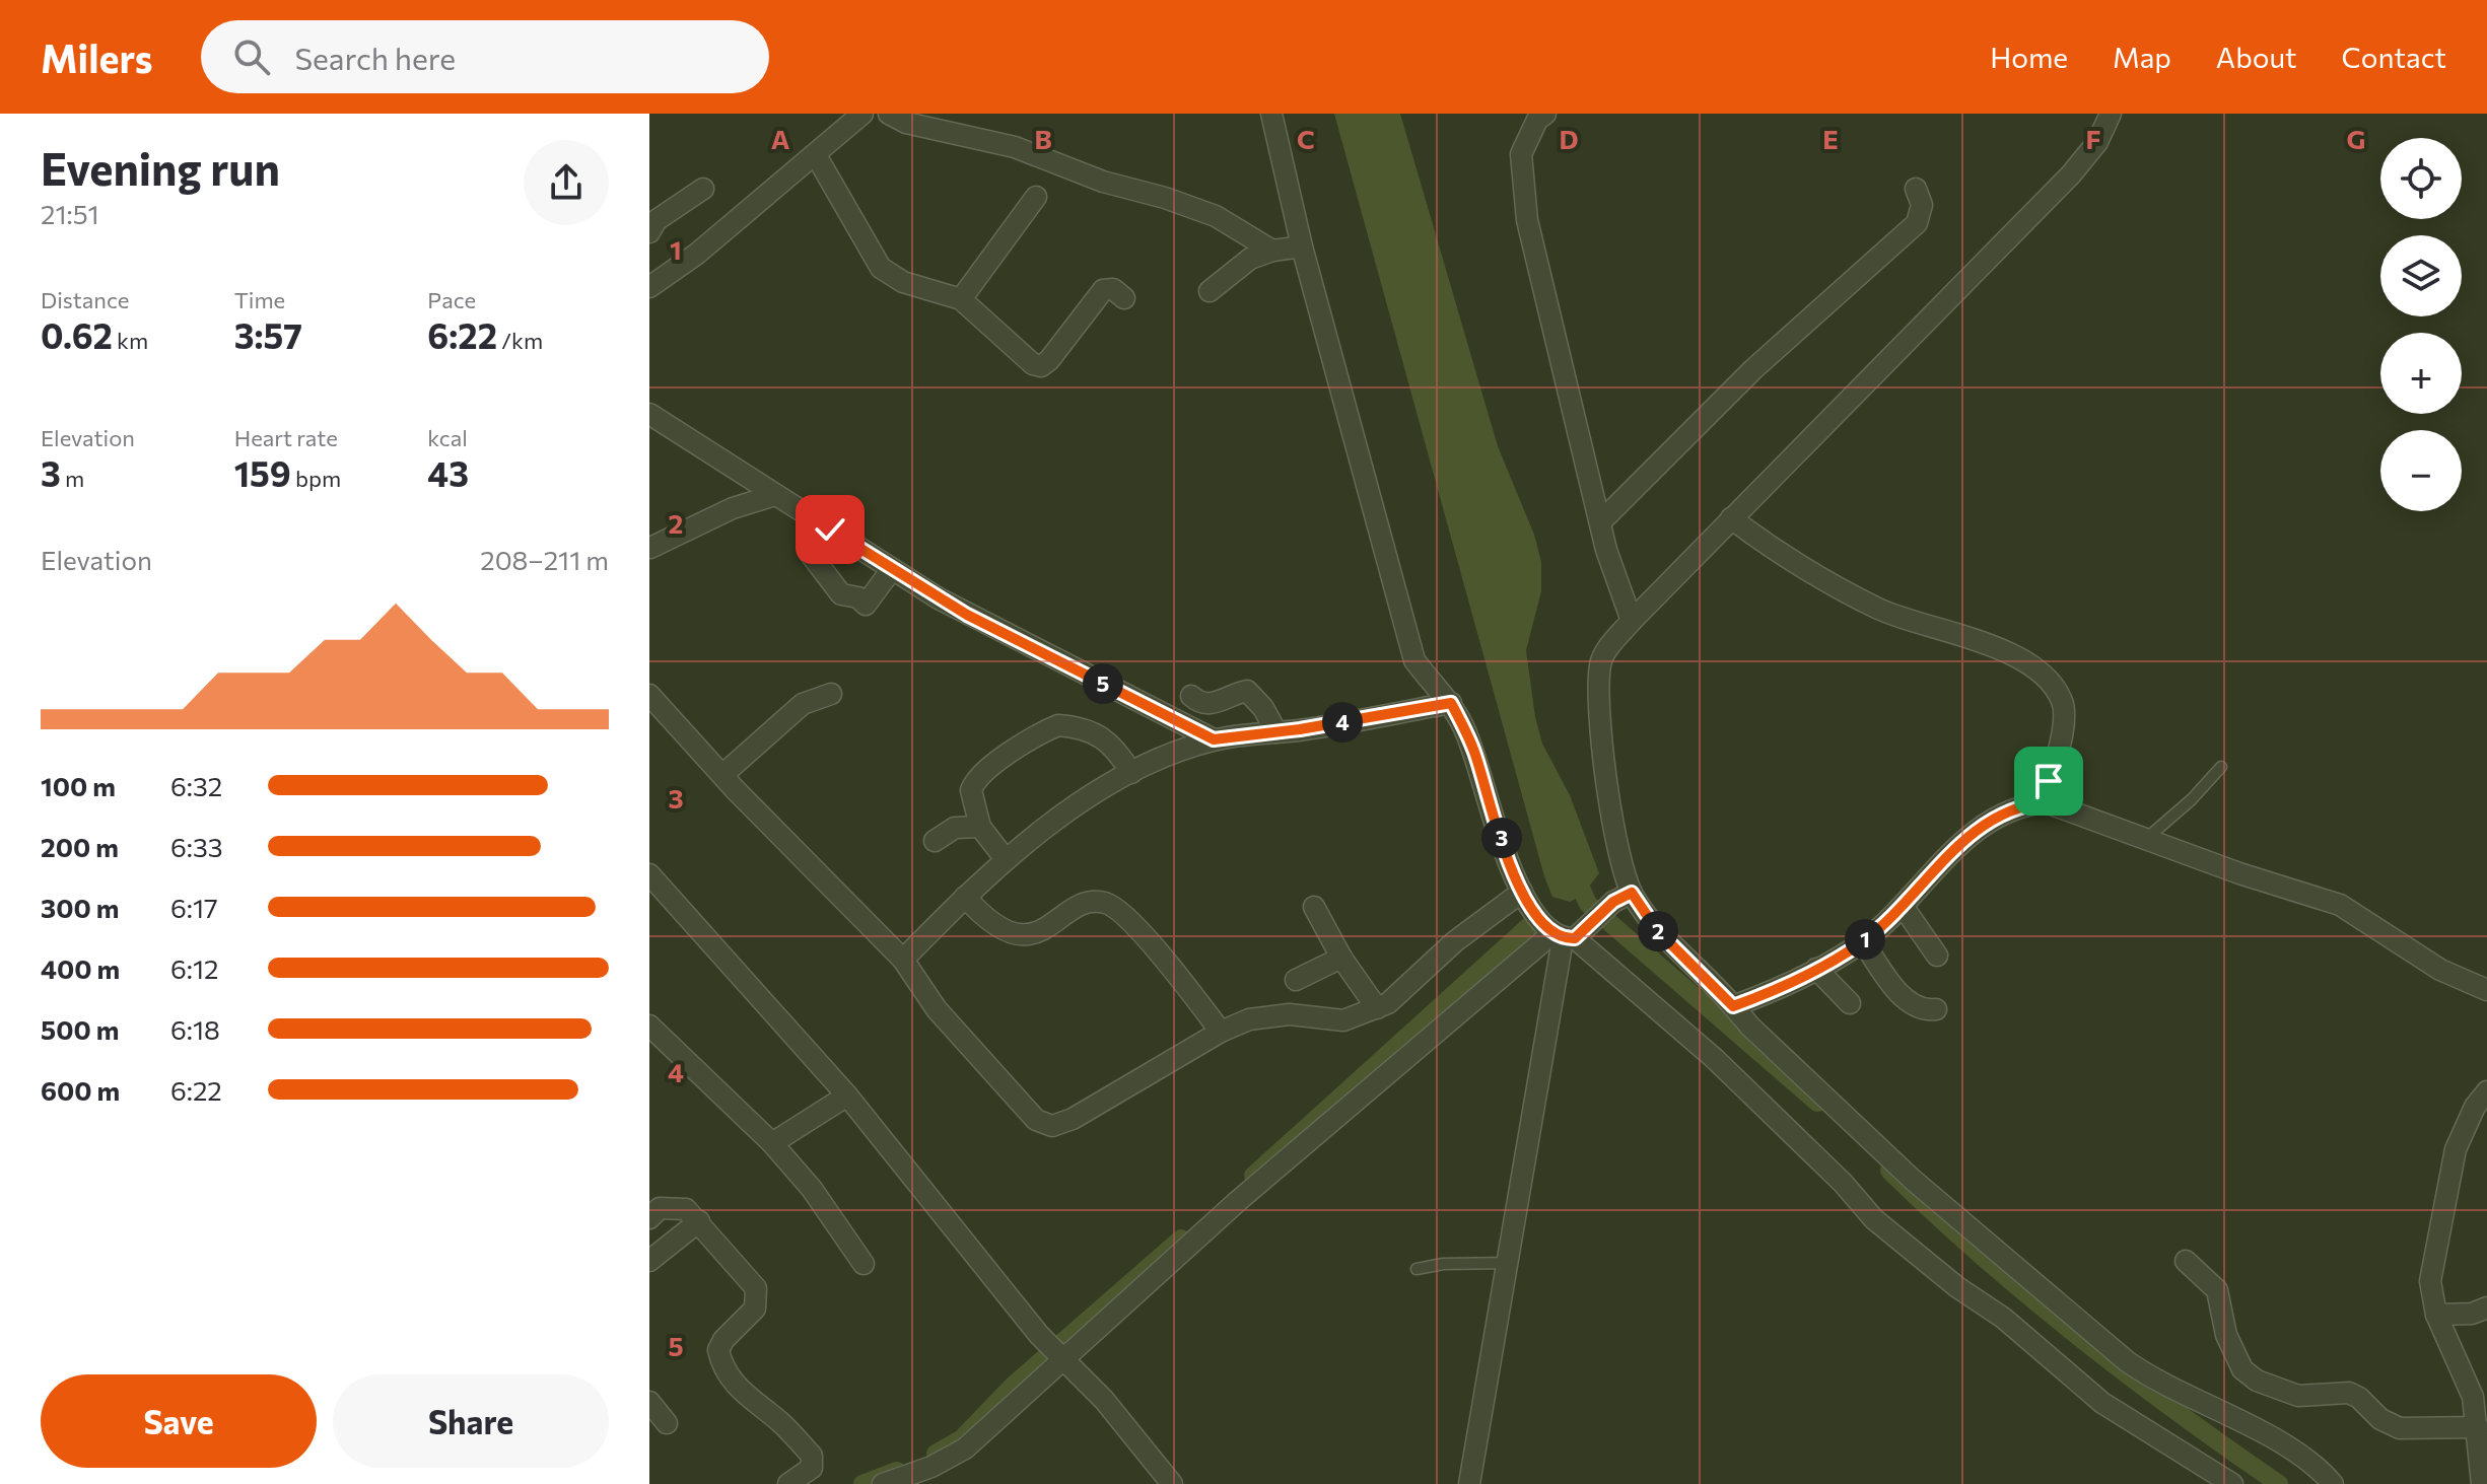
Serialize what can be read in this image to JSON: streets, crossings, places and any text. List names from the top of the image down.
{
  "page": {
    "header": "Milers",
    "search": "Search here",
    "nav": [
      "Home",
      "Map",
      "About",
      "Contact"
    ],
    "heading": ["Evening run", "21:51"],
    "map_buttons": ["+", "−"],
    "stats": [
      ["Distance", "0.62 km"],
      ["Time", "3:57"],
      ["Pace", "6:22 /km"],
      ["Elevation", "3 m"],
      ["Heart rate", "159 bpm"],
      ["kcal", "43"]
    ],
    "chart": ["Elevation", "208–211 m"],
    "pins": [
      "5",
      "4",
      "3",
      "2",
      "1"
    ],
    "list": [
      {
        "name": "100 m",
        "note": "6:32"
      },
      {
        "name": "200 m",
        "note": "6:33"
      },
      {
        "name": "300 m",
        "note": "6:17"
      },
      {
        "name": "400 m",
        "note": "6:12"
      },
      {
        "name": "500 m",
        "note": "6:18"
      },
      {
        "name": "600 m",
        "note": "6:22"
      }
    ],
    "buttons": ["Save", "Share"]
  },
  "grid": {
    "columns": [
      "A",
      "B",
      "C",
      "D",
      "E",
      "F",
      "G"
    ],
    "rows": [
      "1",
      "2",
      "3",
      "4",
      "5"
    ]
  }
}
